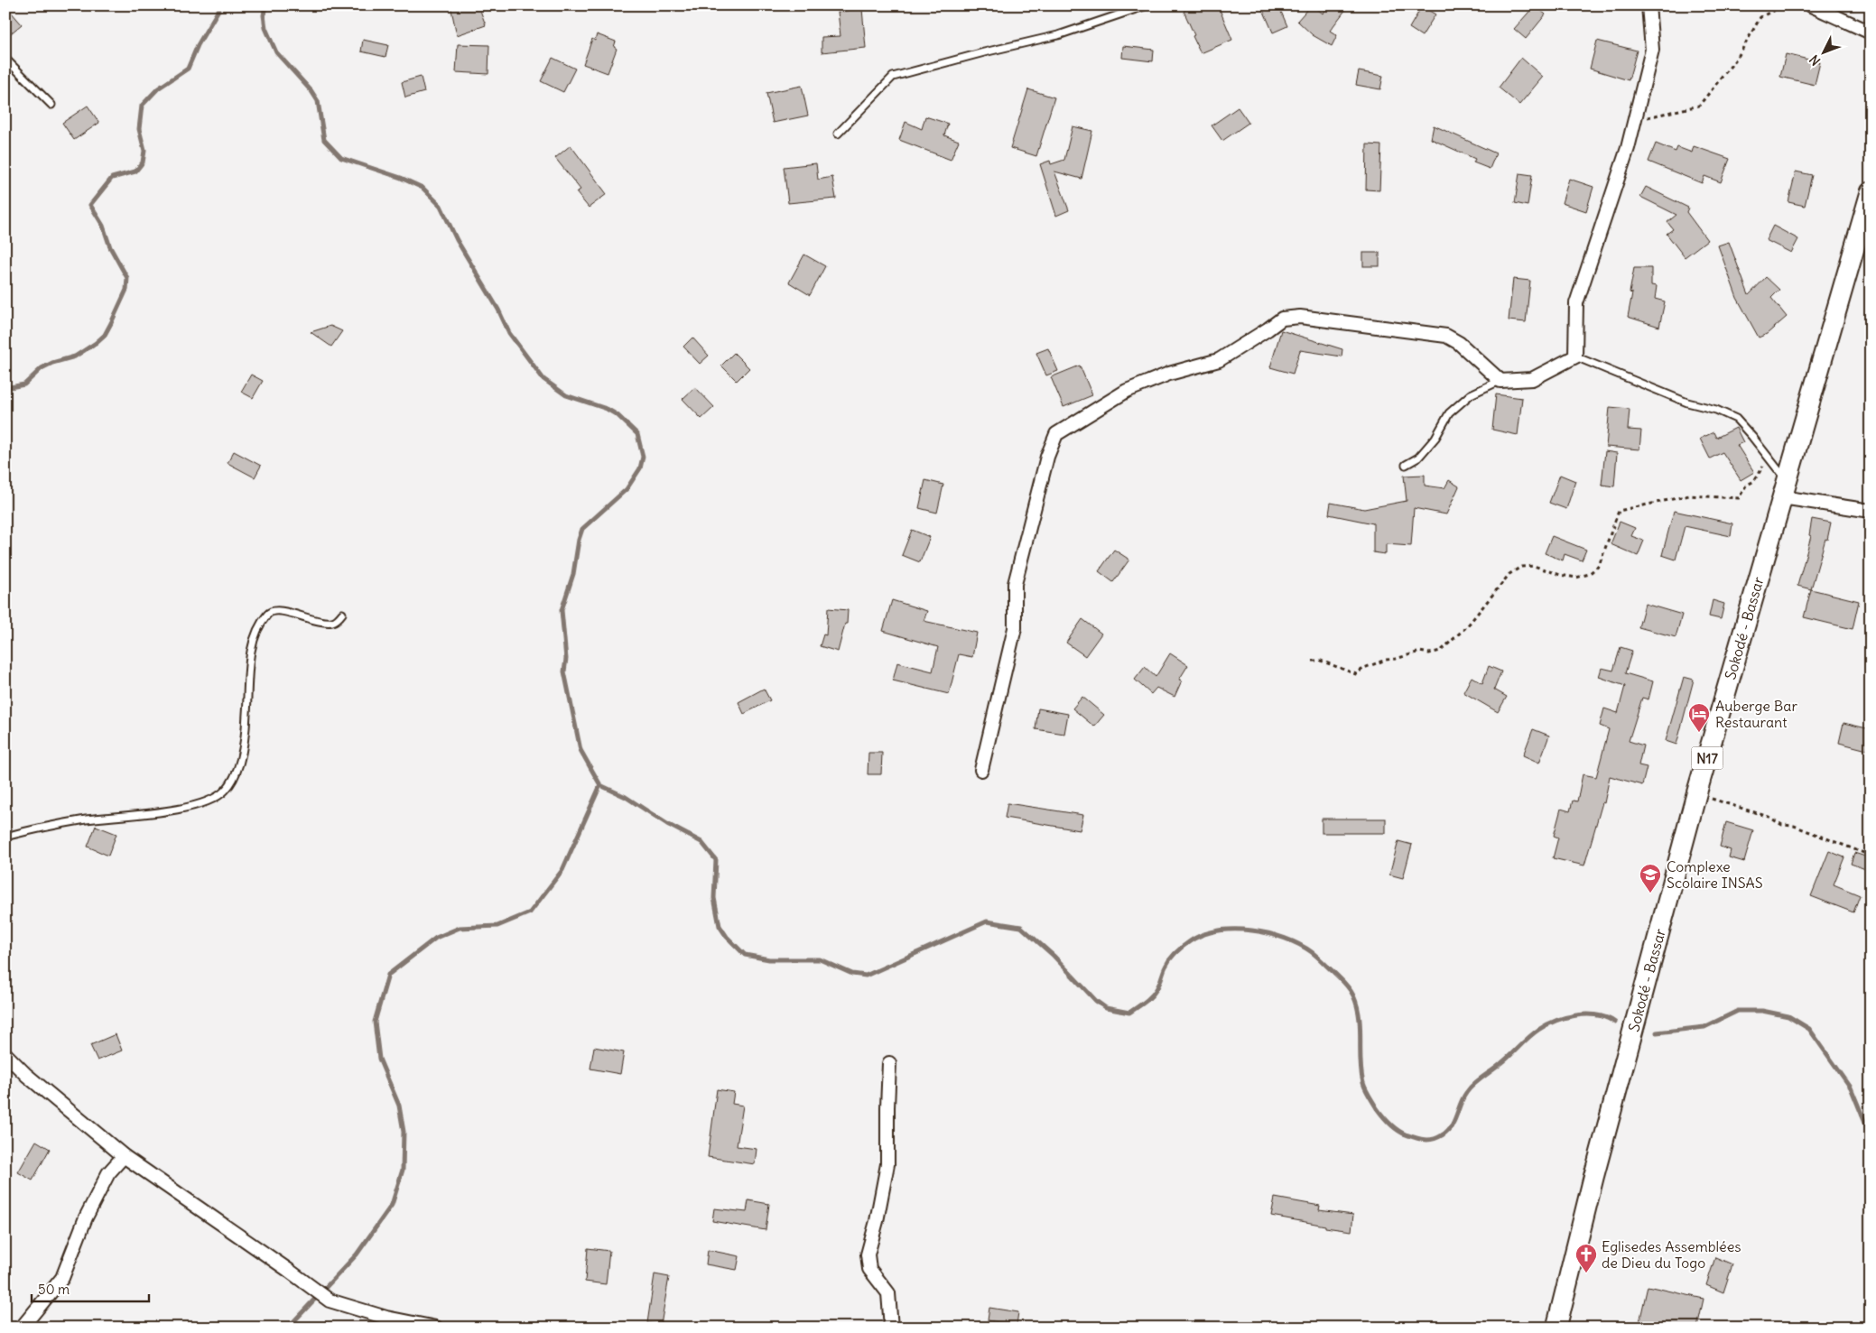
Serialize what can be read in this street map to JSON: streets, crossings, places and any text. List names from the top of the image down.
{
  "streets": {
    "main road": ["Sokodé - Bassar", "N17"]
  },
  "places": {
    "hotel": ["Auberge Bar Restaurant"],
    "school or university": ["Complexe Scolaire INSAS"],
    "church": ["Eglisedes Assemblées de Dieu du Togo"]
  },
  "scale_bar": "50 m",
  "north": "bottom left"
}
